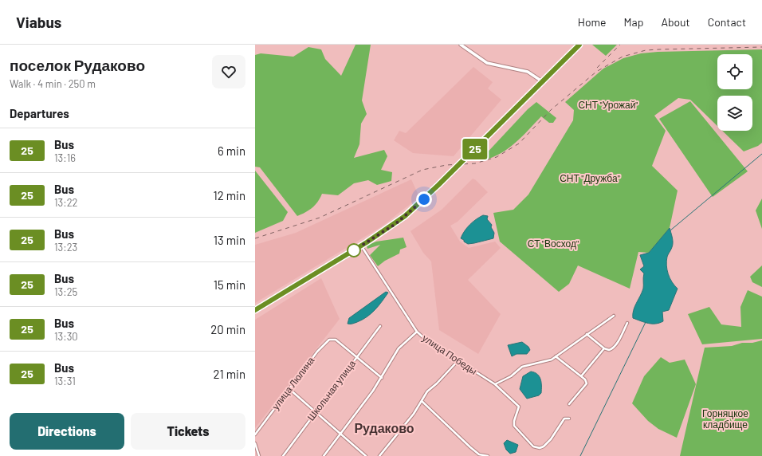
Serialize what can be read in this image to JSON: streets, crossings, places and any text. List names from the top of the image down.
{
  "streets": {
    "street": ["улица Победы", "улица Люлина", "Школьная улица"]
  },
  "crossings": [
    ["улица Люлина", "Школьная улица"]
  ],
  "districts": ["Рудаково"],
  "parks": [
    "СНТ \"Урожай\"",
    "СНТ \"Дружба\"",
    "СТ \"Восход\"",
    "Горняцкое кладбище"
  ],
  "lines": ["bus line 25"],
  "page": {
    "header": "Viabus",
    "nav": [
      "Home",
      "Map",
      "About",
      "Contact"
    ],
    "heading": [
      ["поселок Рудаково", "Walk · 4 min · 250 m"],
      "Departures"
    ],
    "on_map": "25",
    "list": [
      {
        "mark": "25",
        "name": "Bus",
        "note": "13:16",
        "value": "6 min"
      },
      {
        "mark": "25",
        "name": "Bus",
        "note": "13:22",
        "value": "12 min"
      },
      {
        "mark": "25",
        "name": "Bus",
        "note": "13:23",
        "value": "13 min"
      },
      {
        "mark": "25",
        "name": "Bus",
        "note": "13:25",
        "value": "15 min"
      },
      {
        "mark": "25",
        "name": "Bus",
        "note": "13:30",
        "value": "20 min"
      },
      {
        "mark": "25",
        "name": "Bus",
        "note": "13:31",
        "value": "21 min"
      }
    ],
    "buttons": ["Directions", "Tickets"]
  }
}
